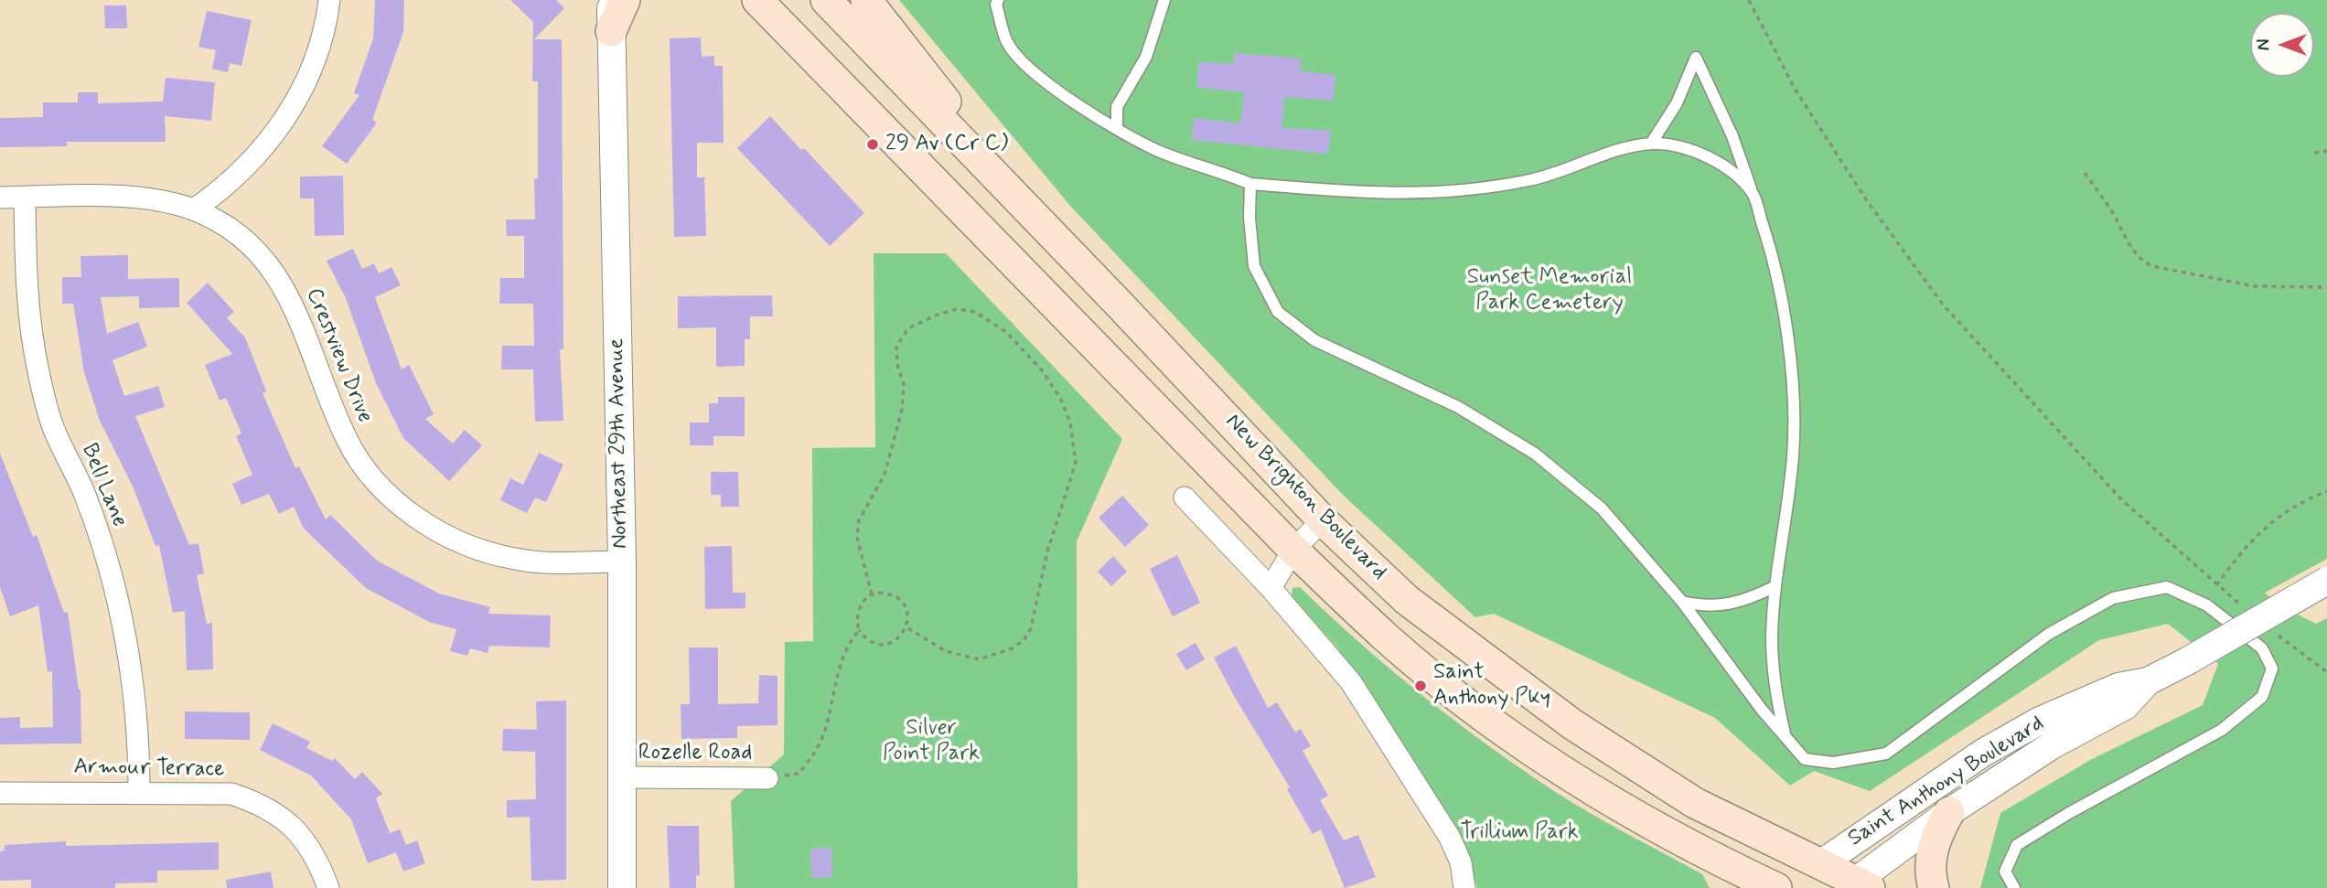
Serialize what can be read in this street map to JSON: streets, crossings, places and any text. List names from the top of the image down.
{
  "streets": {
    "main road": ["New Brighton Boulevard", "Saint Anthony Boulevard"],
    "street": [
      "Crestview Drive",
      "Northeast 29th Avenue",
      "Bell Lane",
      "Rozelle Road",
      "Armour Terrace"
    ]
  },
  "crossings": [
    ["Crestview Drive", "Northeast 29th Avenue"],
    ["Crestview Drive", "Bell Lane"],
    ["Northeast 29th Avenue", "Rozelle Road"],
    ["Bell Lane", "Armour Terrace"],
    ["New Brighton Boulevard", "Saint Anthony Boulevard"]
  ],
  "parks": ["Sunset Memorial Park Cemetery", "Silver Point Park", "Trillium Park"],
  "places": ["29 Av (Cr C)", "Saint Anthony Pky"],
  "north": "left"
}
